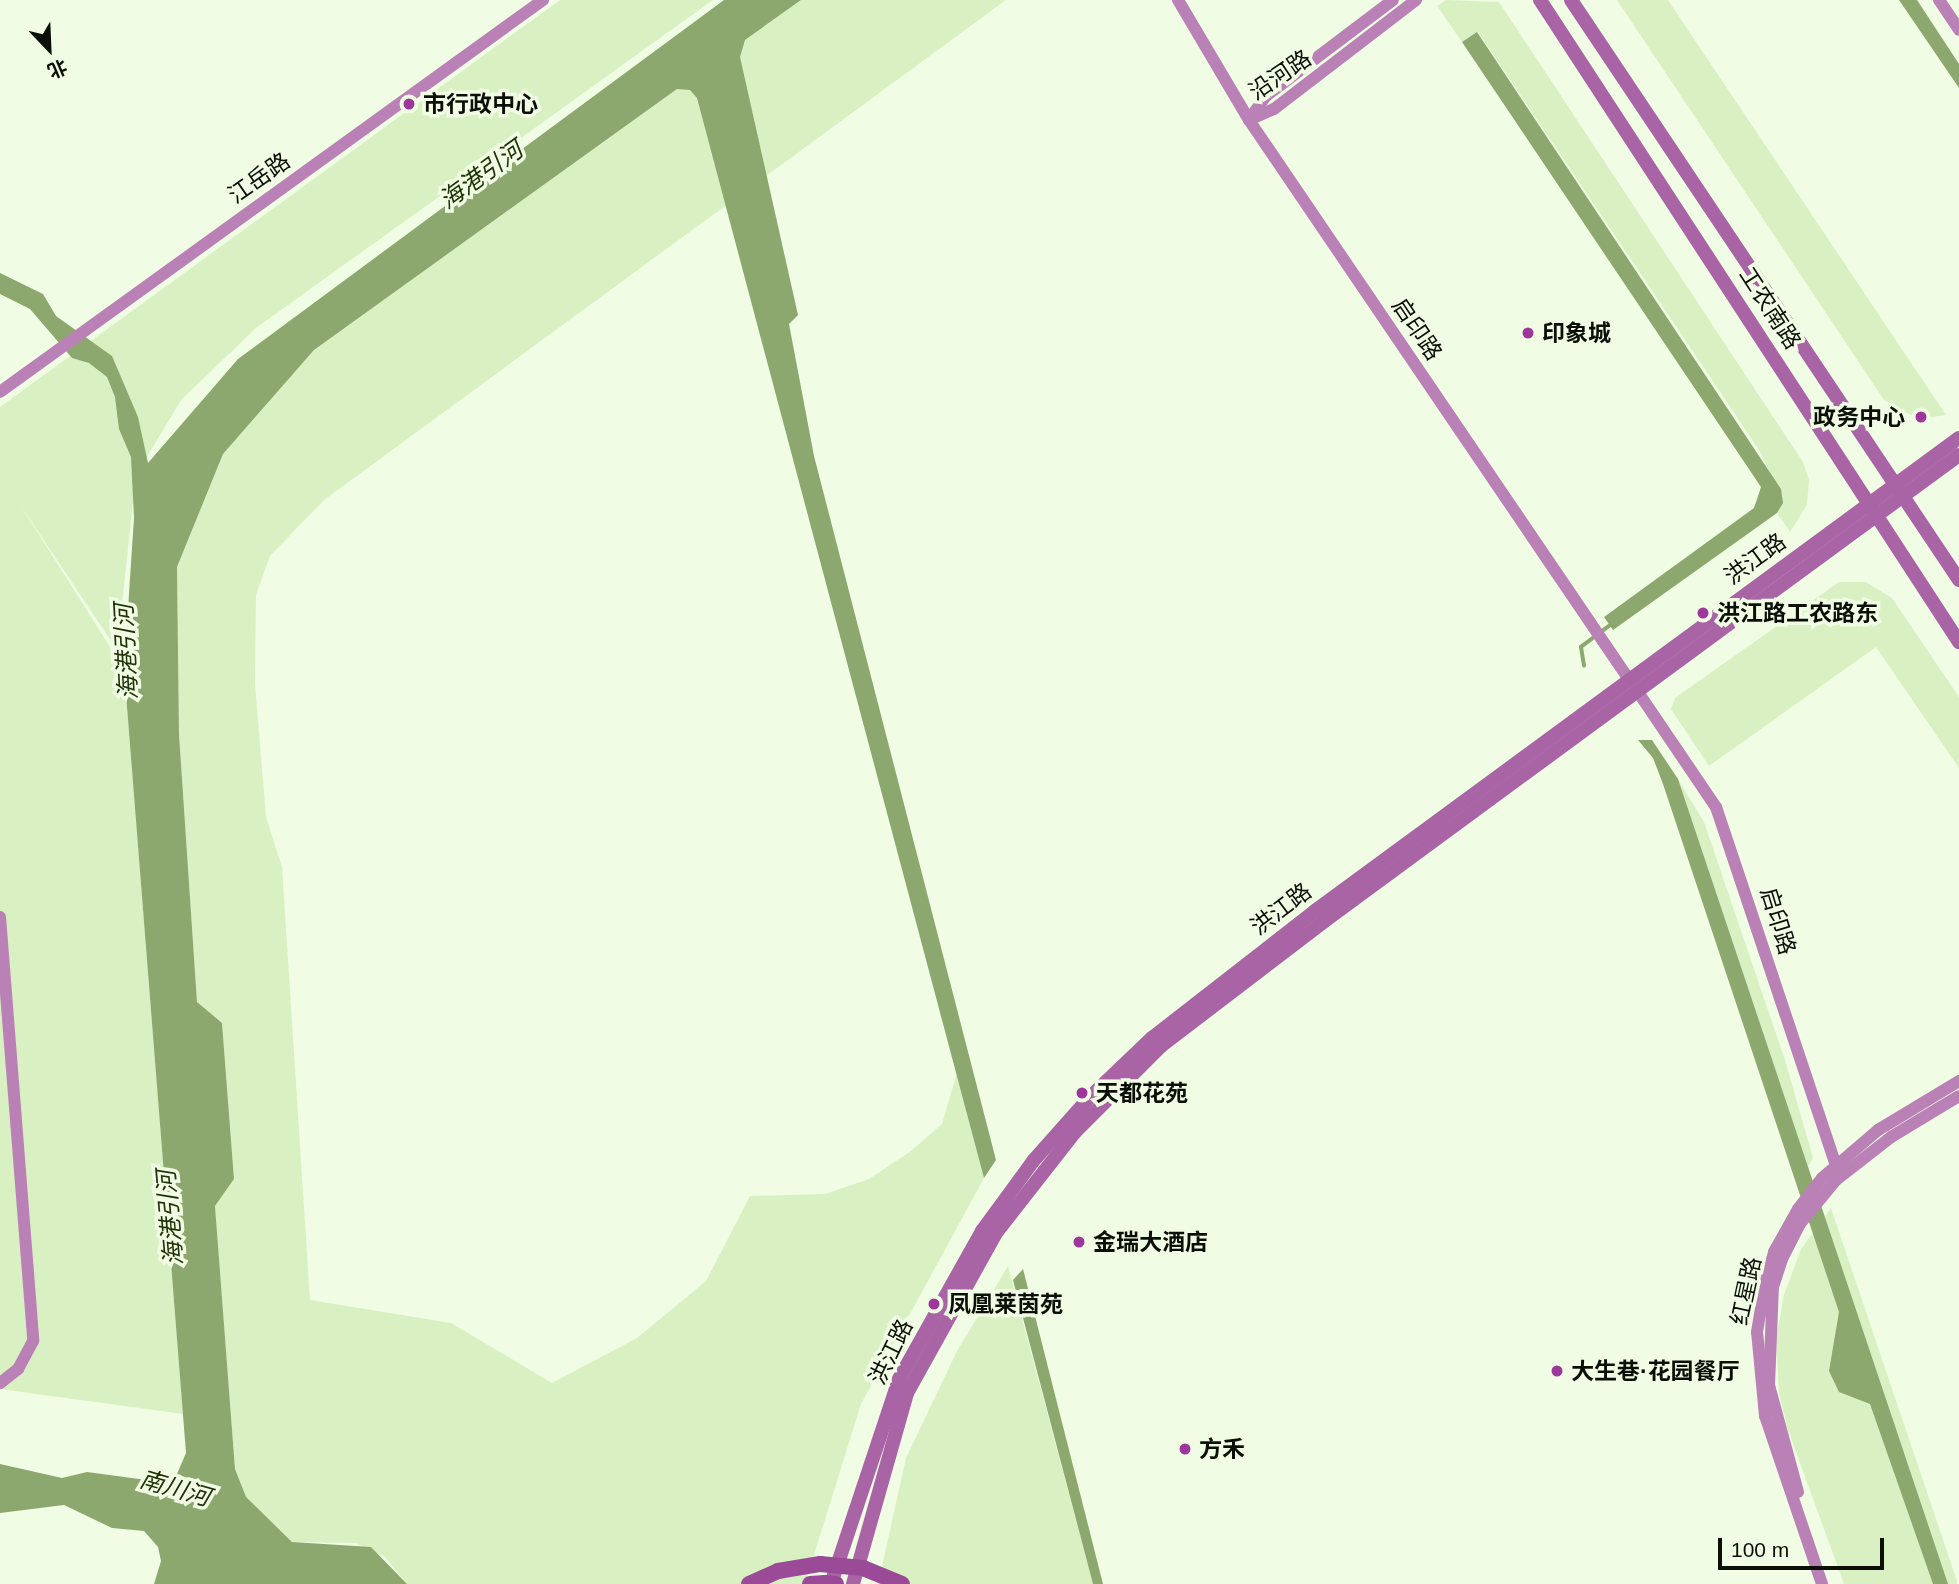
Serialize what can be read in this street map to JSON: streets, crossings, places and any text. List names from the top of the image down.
{
  "streets": {
    "main road": ["工农南路", "洪江路"],
    "street": [
      "沿河路",
      "江岳路",
      "启印路",
      "红星路"
    ]
  },
  "crossings": [
    ["沿河路", "启印路"],
    ["工农南路", "洪江路"],
    ["启印路", "洪江路"],
    ["启印路", "红星路"]
  ],
  "water": ["海港引河", "南川河"],
  "places": [
    "市行政中心",
    "印象城",
    "政务中心",
    "洪江路工农路东",
    "天都花苑",
    "金瑞大酒店",
    "凤凰莱茵苑",
    "大生巷·花园餐厅",
    "方禾"
  ],
  "scale_bar": "100 m",
  "north": "bottom right"
}
